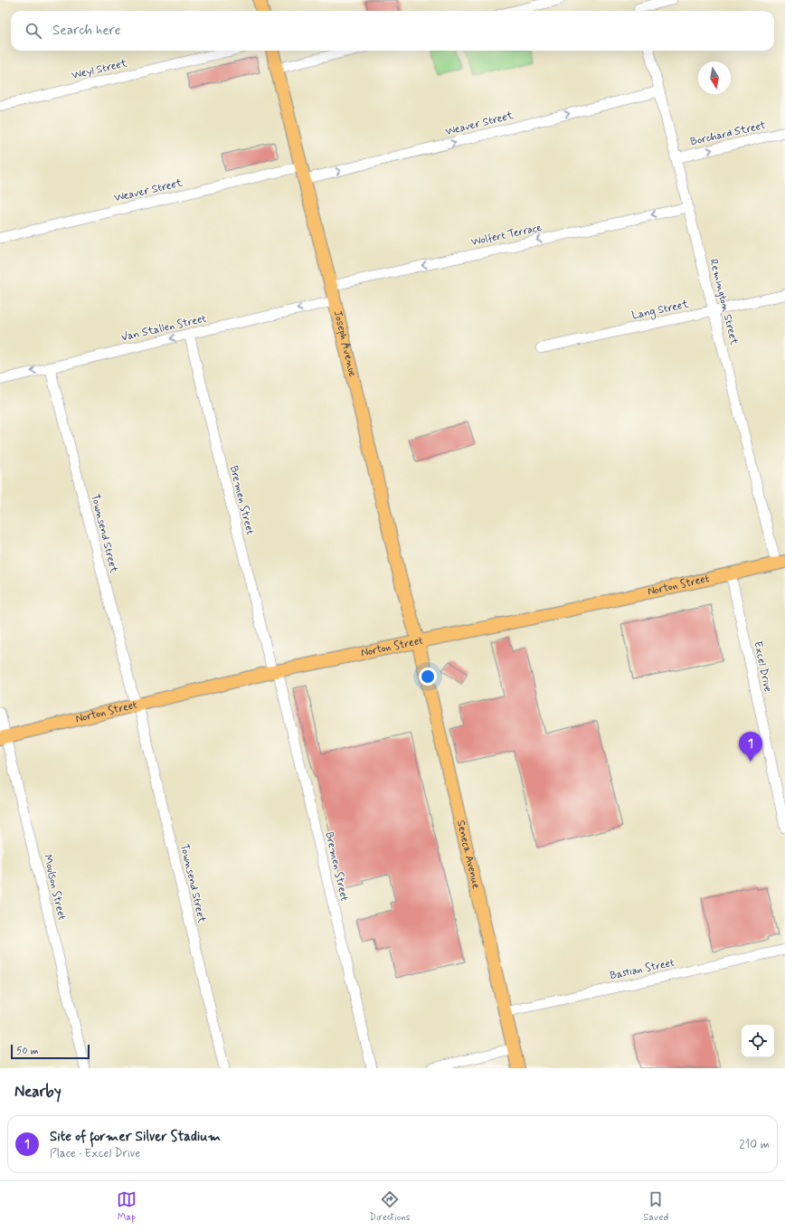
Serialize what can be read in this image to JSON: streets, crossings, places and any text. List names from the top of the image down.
{
  "streets": {
    "main road": ["Joseph Avenue", "Norton Street", "Seneca Avenue"],
    "street": [
      "Weyl Street",
      "Weaver Street",
      "Borchard Street",
      "Wolfert Terrace",
      "Remington Street",
      "Lang Street",
      "Van Stallen Street",
      "Bremen Street",
      "Townsend Street",
      "Excel Drive",
      "Moulson Street",
      "Bastian Street"
    ]
  },
  "crossings": [
    ["Weaver Street", "Remington Street"],
    ["Weaver Street", "Joseph Avenue"],
    ["Borchard Street", "Remington Street"],
    ["Wolfert Terrace", "Remington Street"],
    ["Wolfert Terrace", "Joseph Avenue"],
    ["Remington Street", "Lang Street"],
    ["Remington Street", "Norton Street"],
    ["Van Stallen Street", "Joseph Avenue"],
    ["Van Stallen Street", "Bremen Street"],
    ["Van Stallen Street", "Townsend Street"],
    ["Joseph Avenue", "Norton Street"],
    ["Joseph Avenue", "Seneca Avenue"],
    ["Bremen Street", "Norton Street"],
    ["Townsend Street", "Norton Street"],
    ["Norton Street", "Excel Drive"],
    ["Norton Street", "Seneca Avenue"],
    ["Norton Street", "Moulson Street"],
    ["Seneca Avenue", "Bastian Street"]
  ],
  "one_way": [
    "Weaver Street",
    "Borchard Street",
    "Wolfert Terrace",
    "Van Stallen Street"
  ],
  "scale_bar": "50 m",
  "north": "bottom",
  "page": {
    "search": "Search here",
    "pins": "1",
    "scale": "50 m",
    "heading": "Nearby",
    "list": [
      {
        "mark": "1",
        "name": "Site of former Silver Stadium",
        "note": "Place · Excel Drive",
        "value": "210 m"
      }
    ],
    "nav": ["Map", "Directions", "Saved"]
  }
}
